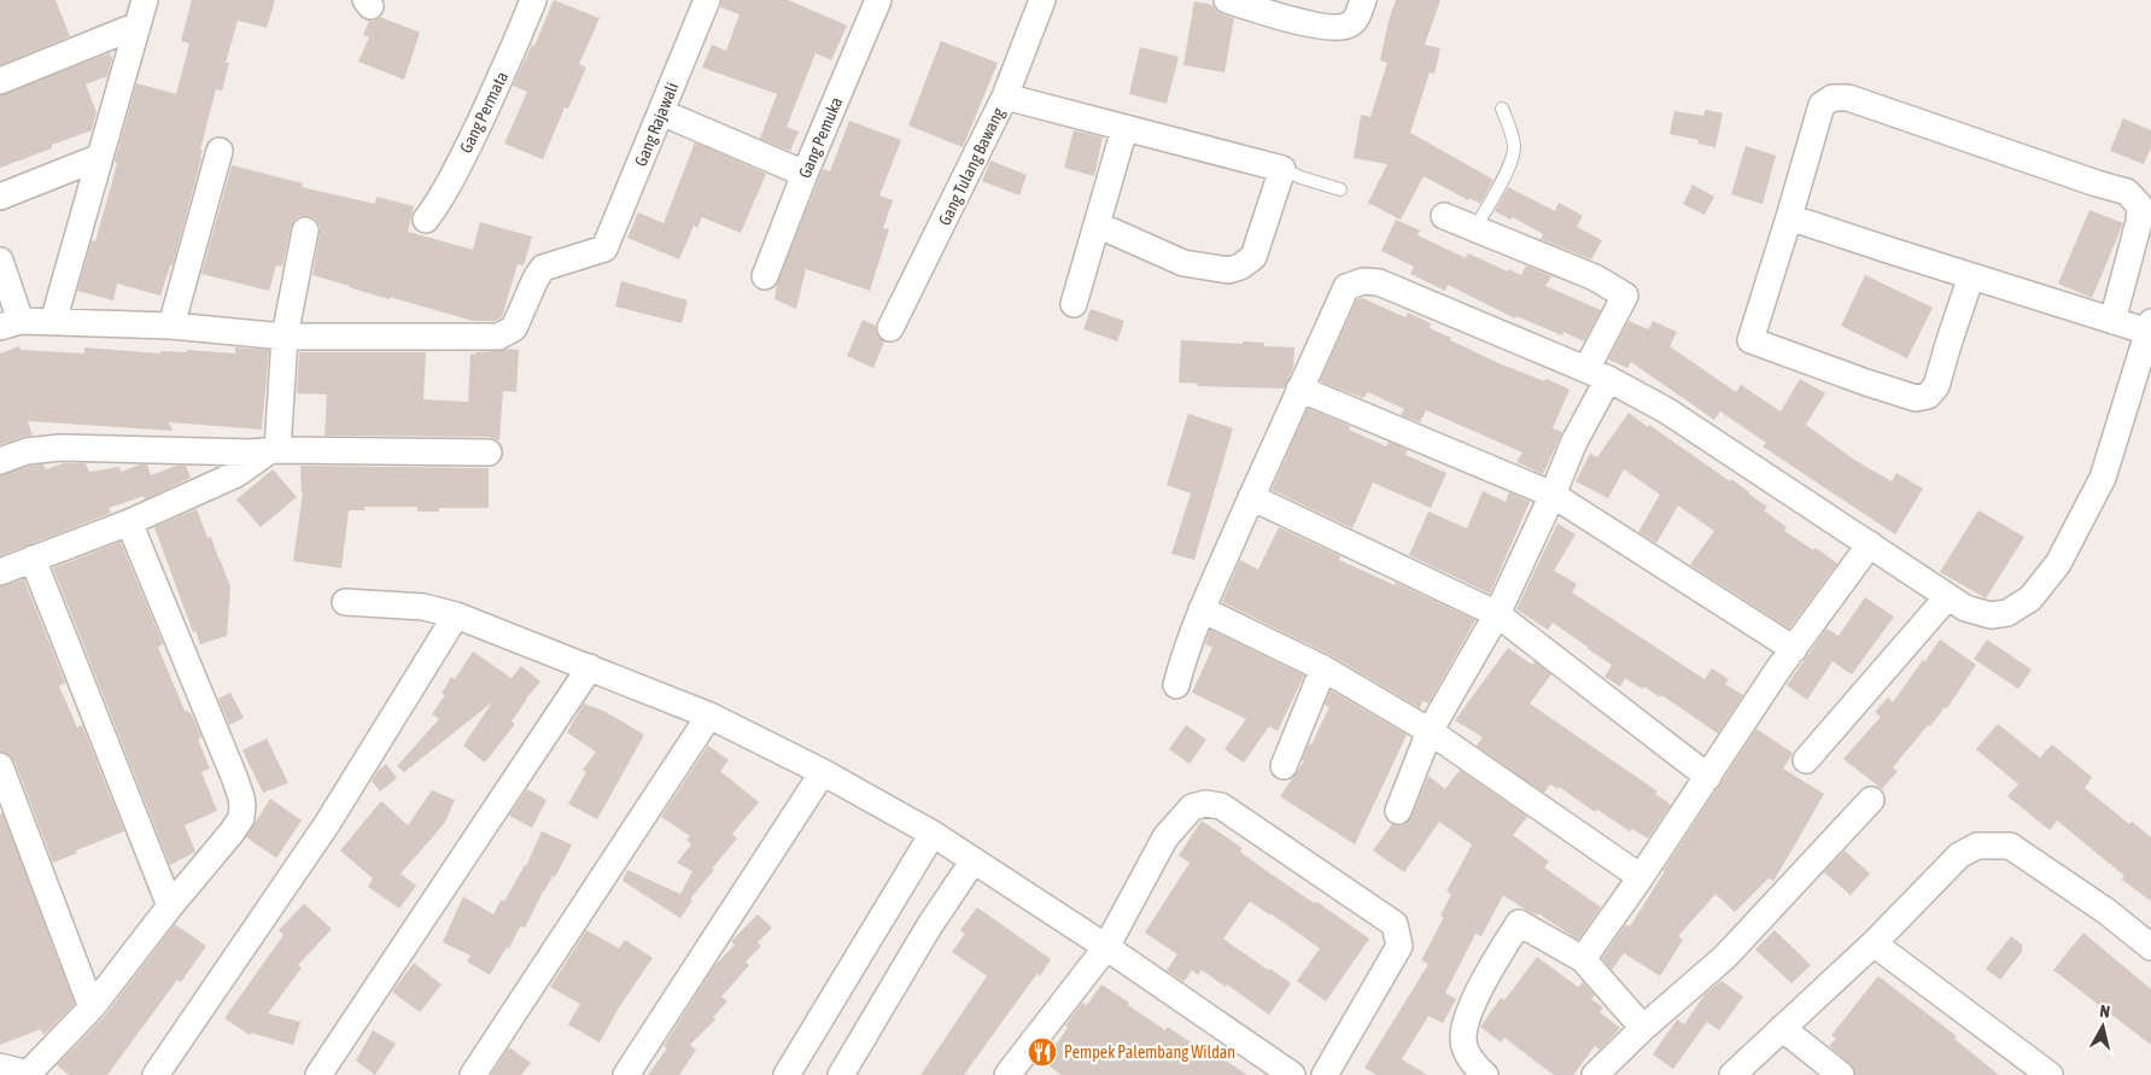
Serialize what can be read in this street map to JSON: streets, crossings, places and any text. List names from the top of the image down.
{
  "streets": {
    "street": [
      "Gang Permata",
      "Gang Rajawali",
      "Gang Pemuka",
      "Gang Tulang Bawang"
    ]
  },
  "places": {
    "restaurant": ["Pempek Palembang Wildan"]
  },
  "north": "top"
}
